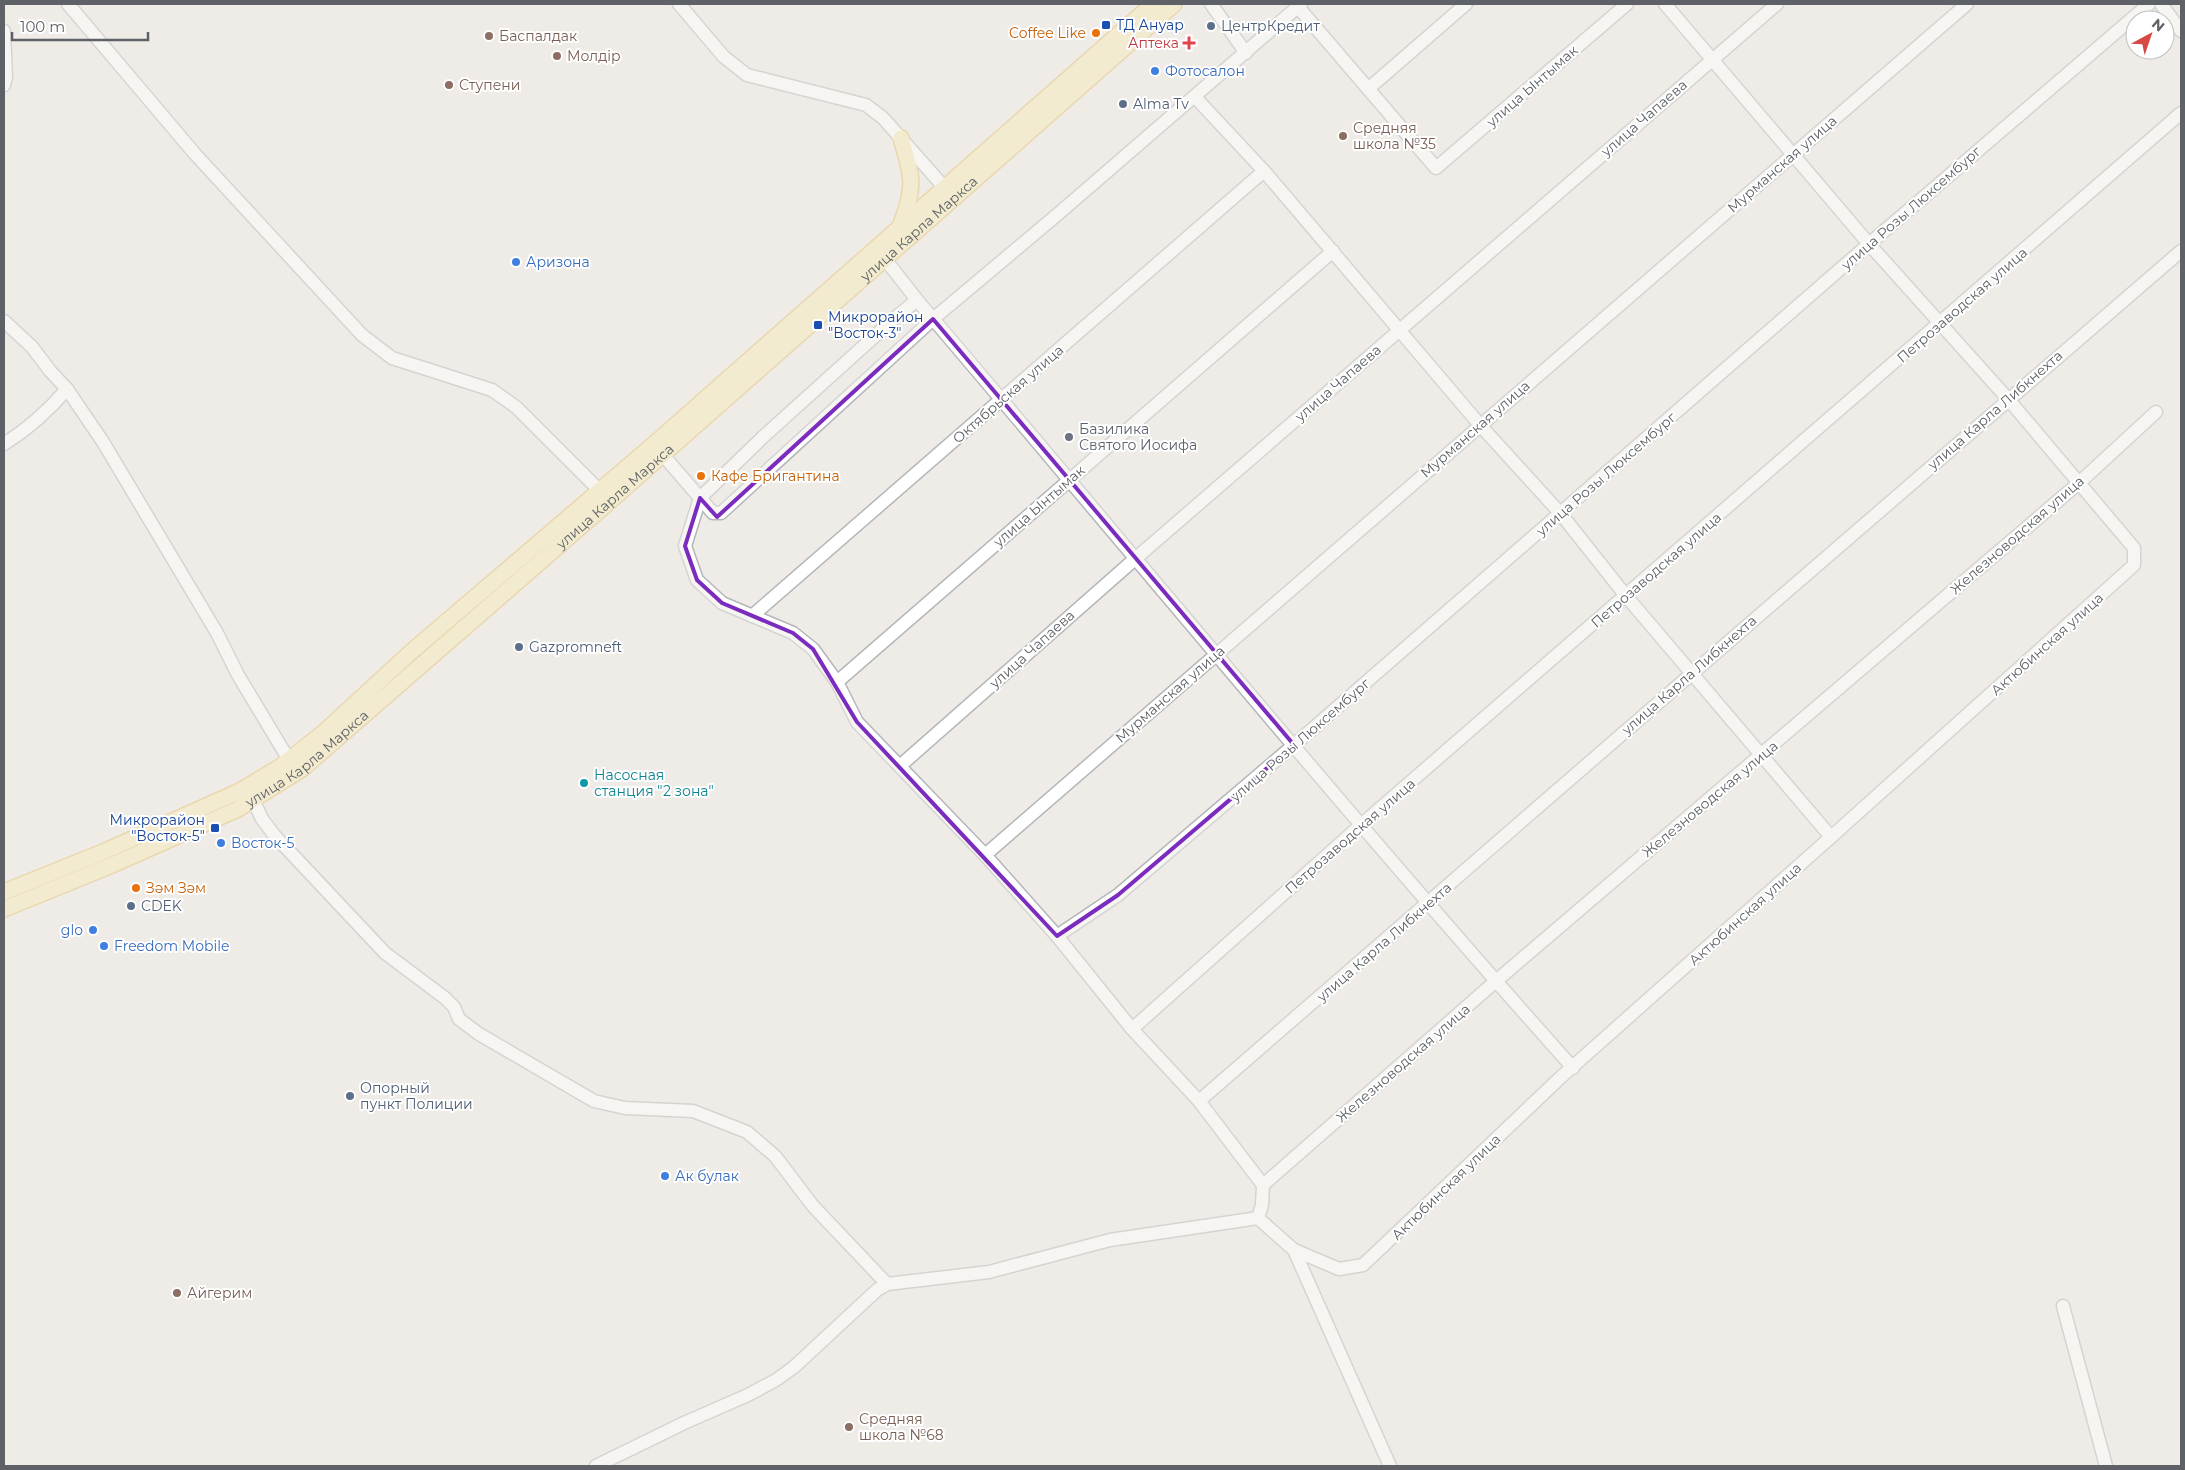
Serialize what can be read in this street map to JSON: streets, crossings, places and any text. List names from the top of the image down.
{
  "streets": {
    "main road": ["улица Карла Маркса"],
    "street": [
      "улица Ынтымак",
      "улица Чапаева",
      "Мурманская улица",
      "улица Розы Люксембург",
      "Петрозаводская улица",
      "Октябрьская улица",
      "улица Карла Либкнехта",
      "Железноводская улица",
      "Актюбинская улица"
    ]
  },
  "crossings": [
    ["Железноводская улица", "Актюбинская улица"]
  ],
  "places": {
    "transit": ["ТД Ануар", "Микрорайон \"Восток-3\"", "Микрорайон \"Восток-5\""],
    "other": [
      "ЦентрКредит",
      "Coffee Like",
      "Баспалдак",
      "Молдiр",
      "Фотосалон",
      "Ступени",
      "Alma Tv",
      "Средняя школа №35",
      "Аризона",
      "Базилика Святого Иосифа",
      "Кафе Бригантина",
      "Gazpromneft",
      "Насосная станция \"2 зона\"",
      "Восток-5",
      "Зәм Зәм",
      "CDEK",
      "glo",
      "Freedom Mobile",
      "Опорный пункт Полиции",
      "Ак булак",
      "Айгерим",
      "Средняя школа №68"
    ],
    "health": ["Аптека"]
  },
  "scale_bar": "100 m",
  "north": "top right"
}
